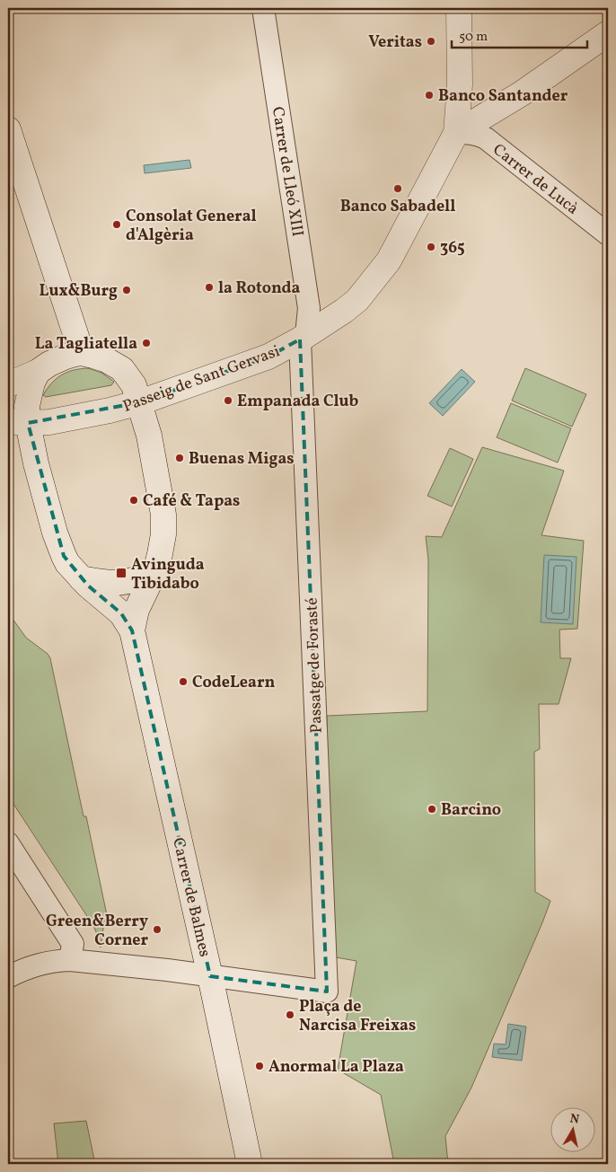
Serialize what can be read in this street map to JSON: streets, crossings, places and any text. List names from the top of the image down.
{
  "streets": {
    "main road": ["Passeig de Sant Gervasi", "Carrer de Balmes"],
    "street": ["Carrer de Lleó XIII", "Carrer de Lucà", "Passatge de Forasté"]
  },
  "crossings": [
    ["Carrer de Lleó XIII", "Passeig de Sant Gervasi"],
    ["Carrer de Lleó XIII", "Passatge de Forasté"],
    ["Passeig de Sant Gervasi", "Passatge de Forasté"],
    ["Passatge de Forasté", "Carrer de Balmes"]
  ],
  "places": {
    "other": [
      "Veritas",
      "Banco Santander",
      "Banco Sabadell",
      "Consolat General d'Algèria",
      "365",
      "la Rotonda",
      "Lux&Burg",
      "La Tagliatella",
      "Empanada Club",
      "Buenas Migas",
      "Café & Tapas",
      "CodeLearn",
      "Barcino",
      "Green&Berry Corner",
      "Plaça de Narcisa Freixas",
      "Anormal La Plaza"
    ],
    "transit": ["Avinguda Tibidabo"]
  },
  "scale_bar": "50 m",
  "north": "top"
}
